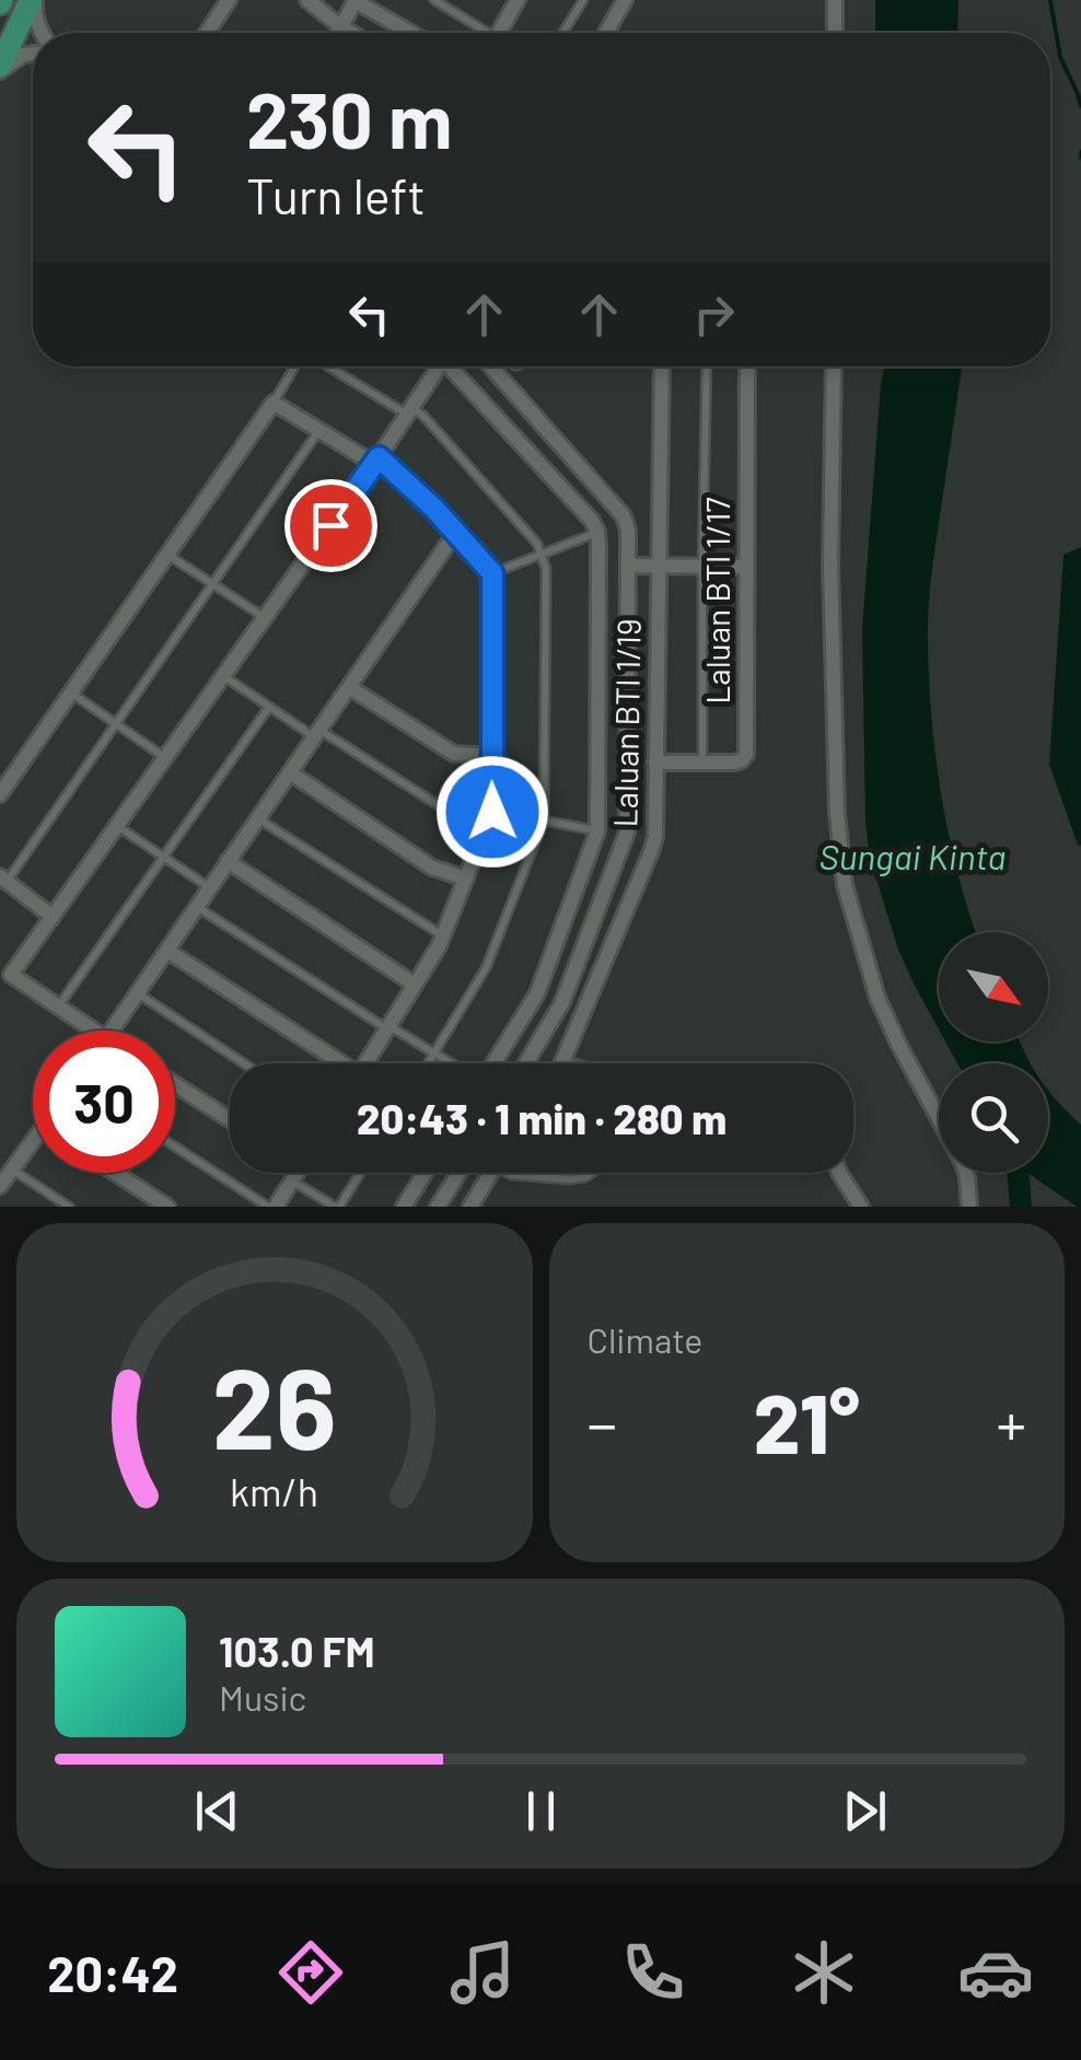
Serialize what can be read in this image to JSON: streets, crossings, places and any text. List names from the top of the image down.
{
  "streets": {
    "street": ["Laluan BTI 1/17", "Laluan BTI 1/19"]
  },
  "crossings": [
    ["Laluan BTI 1/17", "Laluan BTI 1/19"]
  ],
  "water": ["Sungai Kinta"],
  "north": "bottom right",
  "page": {
    "turn": ["230 m", "Turn left"],
    "limit": "30",
    "trip": "20:43 · 1 min · 280 m",
    "tile": "Climate",
    "heat": ["−", "21°", "+"],
    "song": ["103.0 FM", "Music"],
    "tabs": "20:42",
    "gauge": ["26", "km/h"]
  }
}
